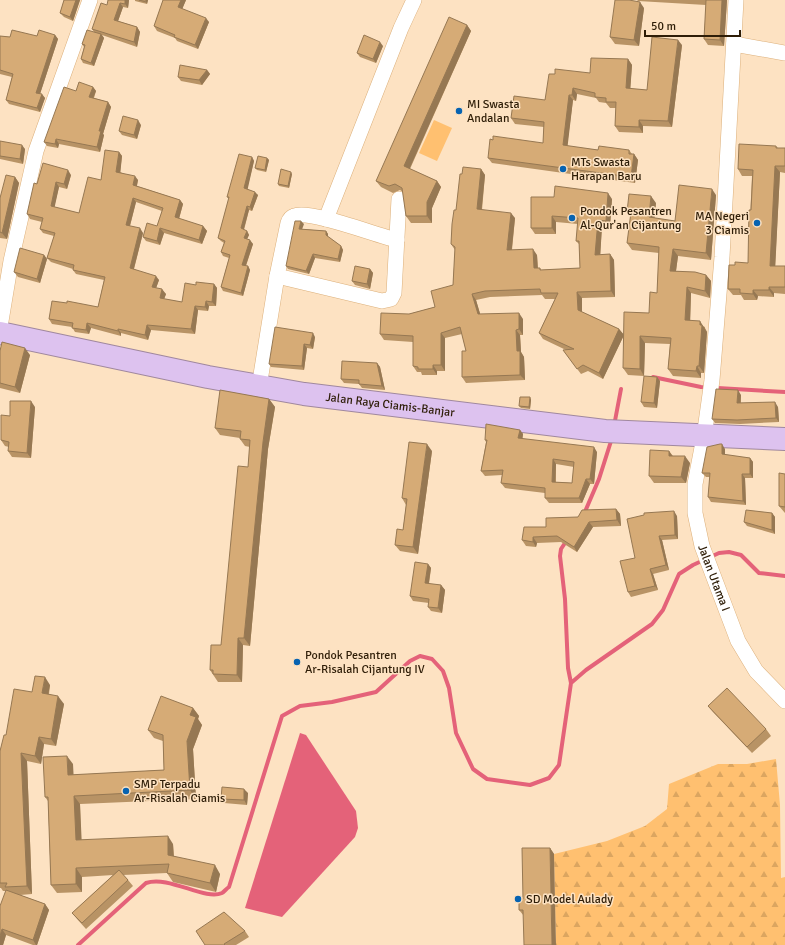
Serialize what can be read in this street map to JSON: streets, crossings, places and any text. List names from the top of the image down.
{
  "streets": {
    "highway": ["Jalan Raya Ciamis-Banjar"],
    "street": ["Jalan Utama I"]
  },
  "crossings": [
    ["Jalan Raya Ciamis-Banjar", "Jalan Utama I"]
  ],
  "places": [
    "MI Swasta Andalan",
    "MTs Swasta Harapan Baru",
    "Pondok Pesantren Al-Qur'an Cijantung",
    "MA Negeri 3 Ciamis",
    "Pondok Pesantren Ar-Risalah Cijantung IV",
    "SMP Terpadu Ar-Risalah Ciamis",
    "SD Model Aulady"
  ],
  "scale_bar": "50 m"
}
